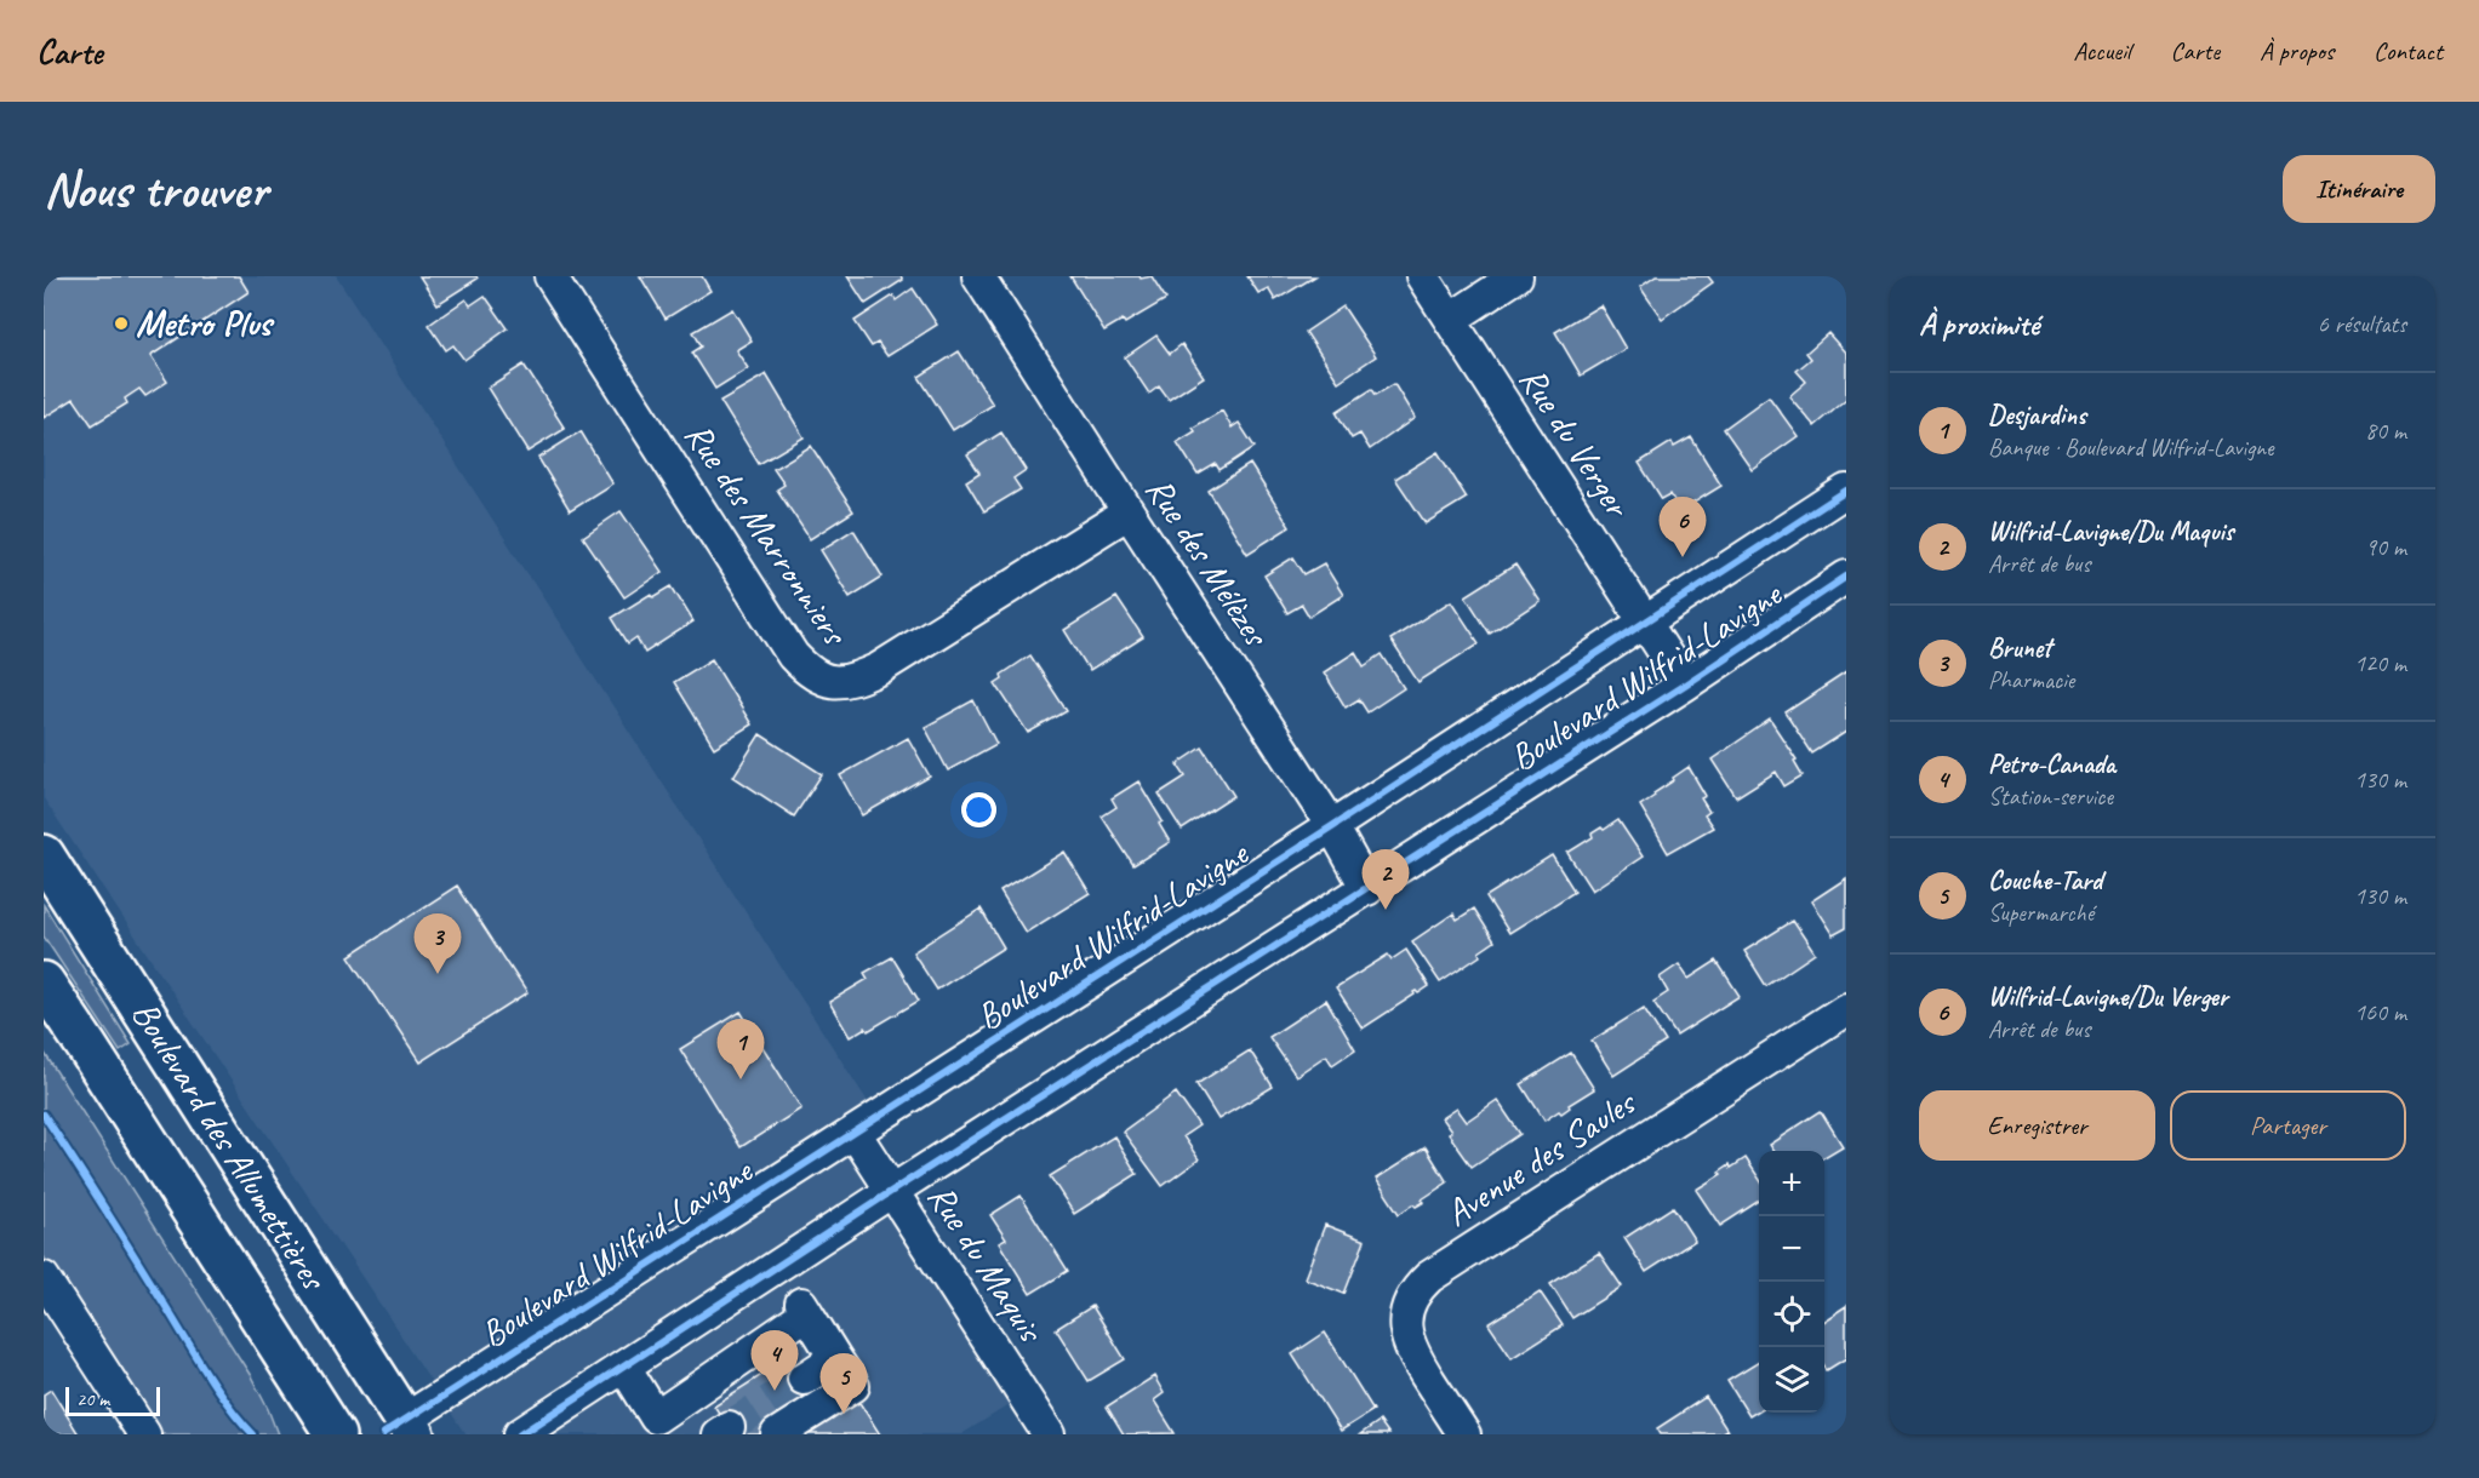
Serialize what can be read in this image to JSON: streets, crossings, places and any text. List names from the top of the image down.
{
  "streets": {
    "highway": ["Boulevard des Allumettières"],
    "street": [
      "Rue du Verger",
      "Rue des Marronniers",
      "Rue des Mélèzes",
      "Boulevard Wilfrid-Lavigne",
      "Avenue des Saules",
      "Rue du Maquis"
    ]
  },
  "crossings": [
    ["Rue du Verger", "Boulevard Wilfrid-Lavigne"],
    ["Rue des Marronniers", "Rue des Mélèzes"],
    ["Rue des Mélèzes", "Boulevard Wilfrid-Lavigne"],
    ["Boulevard Wilfrid-Lavigne", "Boulevard des Allumettières"],
    ["Boulevard Wilfrid-Lavigne", "Rue du Maquis"]
  ],
  "places": ["Metro Plus"],
  "scale_bar": "20 m",
  "page": {
    "header": "Carte",
    "nav": [
      "Accueil",
      "Carte",
      "À propos",
      "Contact"
    ],
    "buttons": [
      "Itinéraire",
      ["Enregistrer", "Partager"]
    ],
    "title": "Nous trouver",
    "heading": ["À proximité", "6 résultats"],
    "list": [
      {
        "mark": "1",
        "name": "Desjardins",
        "note": "Banque · Boulevard Wilfrid-Lavigne",
        "value": "80 m"
      },
      {
        "mark": "2",
        "name": "Wilfrid-Lavigne/Du Maquis",
        "note": "Arrêt de bus",
        "value": "90 m"
      },
      {
        "mark": "3",
        "name": "Brunet",
        "note": "Pharmacie",
        "value": "120 m"
      },
      {
        "mark": "4",
        "name": "Petro-Canada",
        "note": "Station-service",
        "value": "130 m"
      },
      {
        "mark": "5",
        "name": "Couche-Tard",
        "note": "Supermarché",
        "value": "130 m"
      },
      {
        "mark": "6",
        "name": "Wilfrid-Lavigne/Du Verger",
        "note": "Arrêt de bus",
        "value": "160 m"
      }
    ],
    "pins": [
      "6",
      "2",
      "3",
      "1",
      "4",
      "5"
    ],
    "map_buttons": ["+", "−"],
    "scale": "20 m"
  }
}
